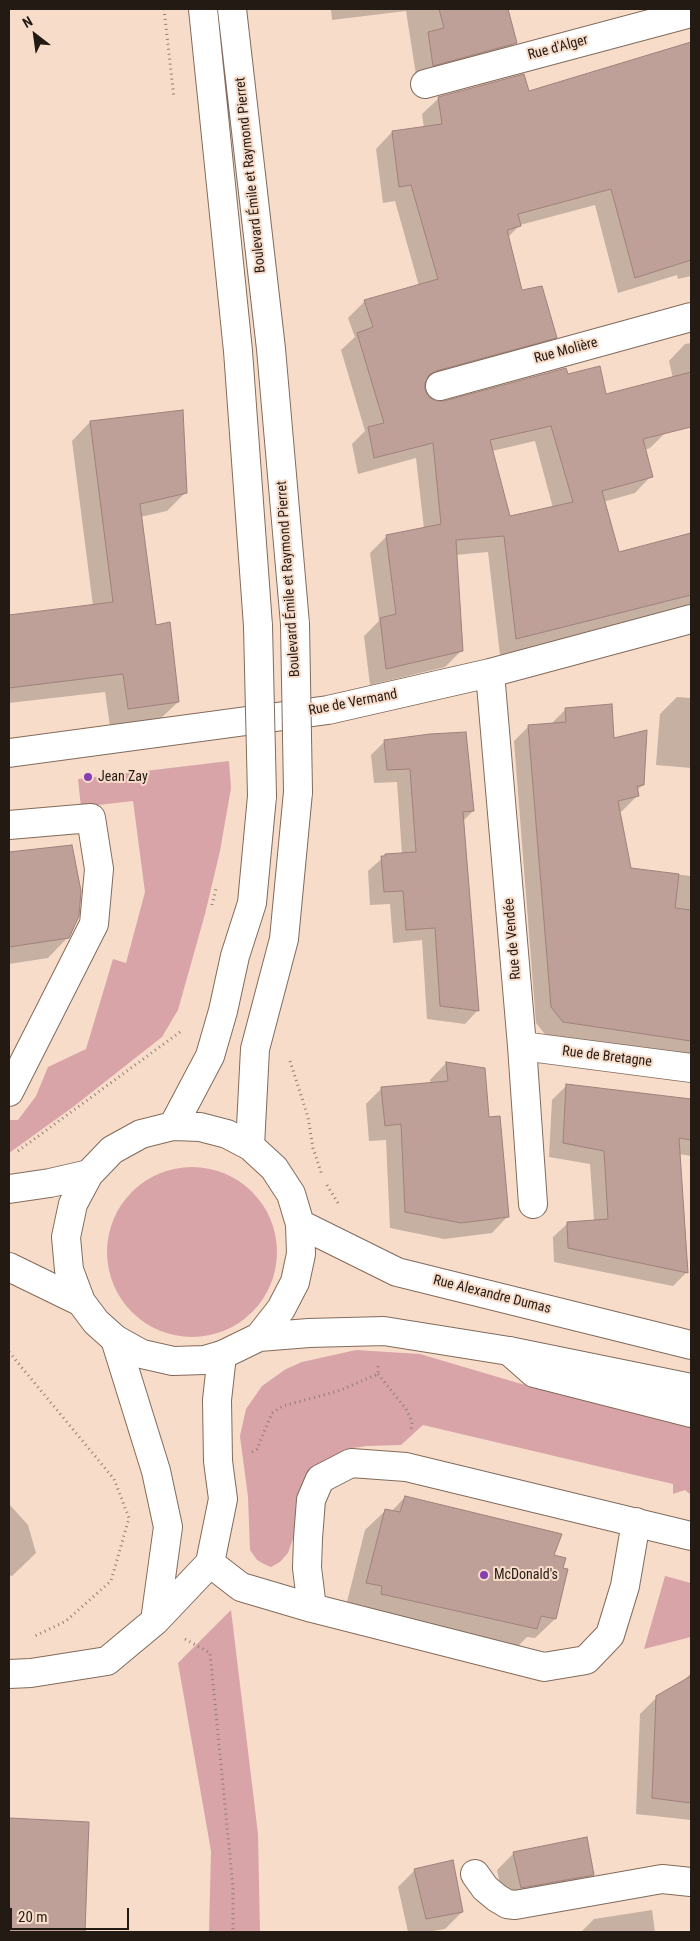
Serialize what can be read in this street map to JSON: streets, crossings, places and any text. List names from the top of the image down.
{
  "streets": {
    "main road": [
      "Rue d'Alger",
      "Boulevard Émile et Raymond Pierret",
      "Rue Molière",
      "Rue de Vermand",
      "Rue de Vendée",
      "Rue de Bretagne",
      "Rue Alexandre Dumas"
    ]
  },
  "crossings": [
    ["Rue de Vermand", "Rue de Vendée"],
    ["Rue de Vendée", "Rue de Bretagne"]
  ],
  "places": ["Jean Zay", "McDonald's"],
  "scale_bar": "20 m",
  "north": "top left"
}
